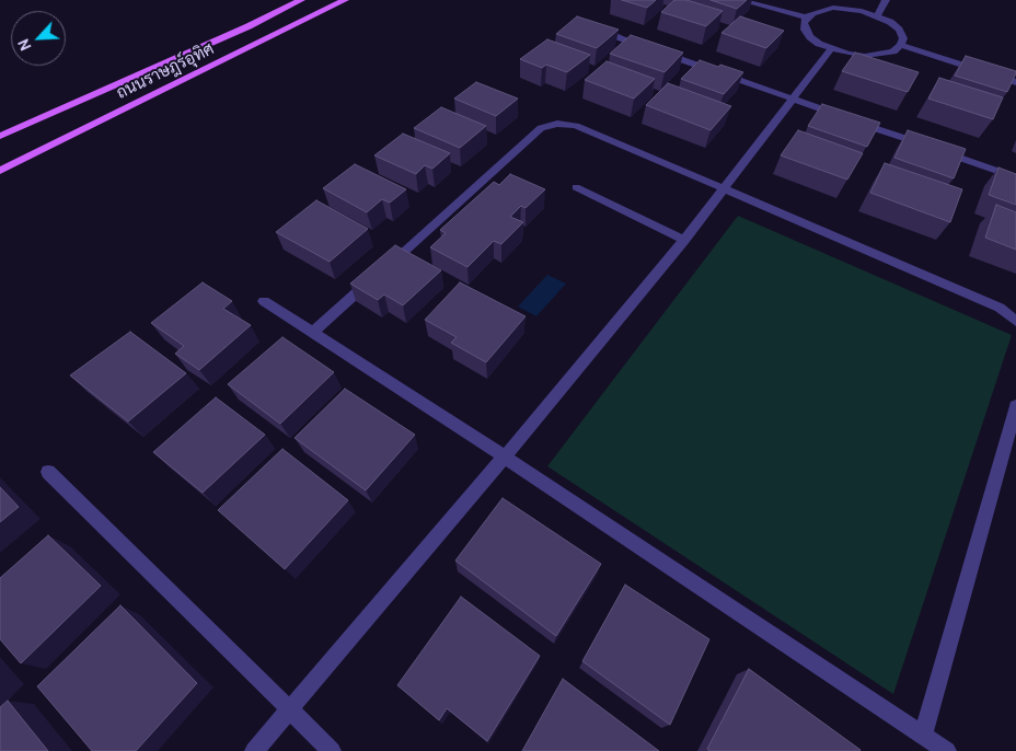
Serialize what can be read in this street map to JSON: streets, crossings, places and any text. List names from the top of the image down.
{
  "streets": {
    "main road": ["ถนนราษฎร์อุทิศ"]
  },
  "north": "bottom left"
}
